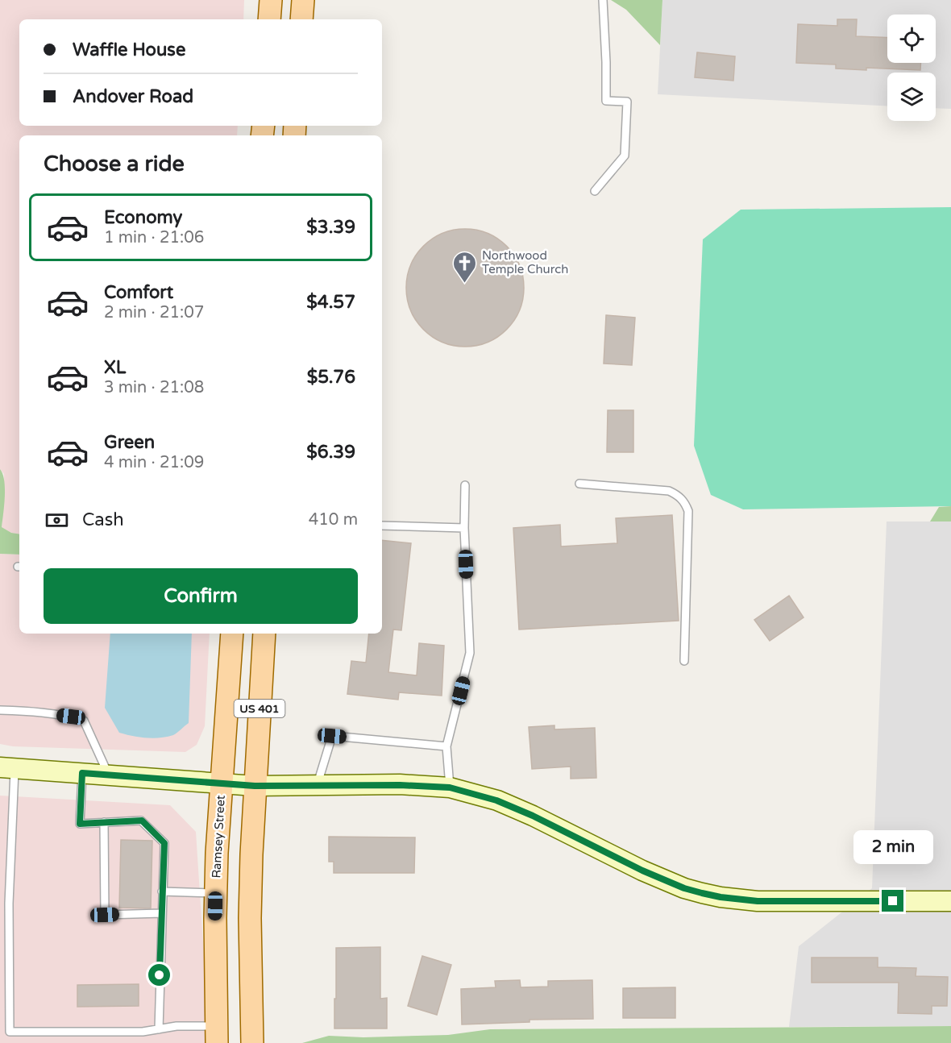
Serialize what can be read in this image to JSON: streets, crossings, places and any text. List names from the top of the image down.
{
  "streets": {
    "main road": ["US 401", "Ramsey Street"]
  },
  "places": {
    "church": ["Northwood Temple Church"]
  },
  "page": {
    "banner": ["Waffle House", "Andover Road"],
    "heading": "Choose a ride",
    "list": [
      {
        "name": "Economy",
        "note": "1 min · 21:06",
        "value": "$3.39"
      },
      {
        "name": "Comfort",
        "note": "2 min · 21:07",
        "value": "$4.57"
      },
      {
        "name": "XL",
        "note": "3 min · 21:08",
        "value": "$5.76"
      },
      {
        "name": "Green",
        "note": "4 min · 21:09",
        "value": "$6.39"
      }
    ],
    "pay": ["Cash", "410 m"],
    "buttons": "Confirm",
    "bubble": "2 min"
  }
}
